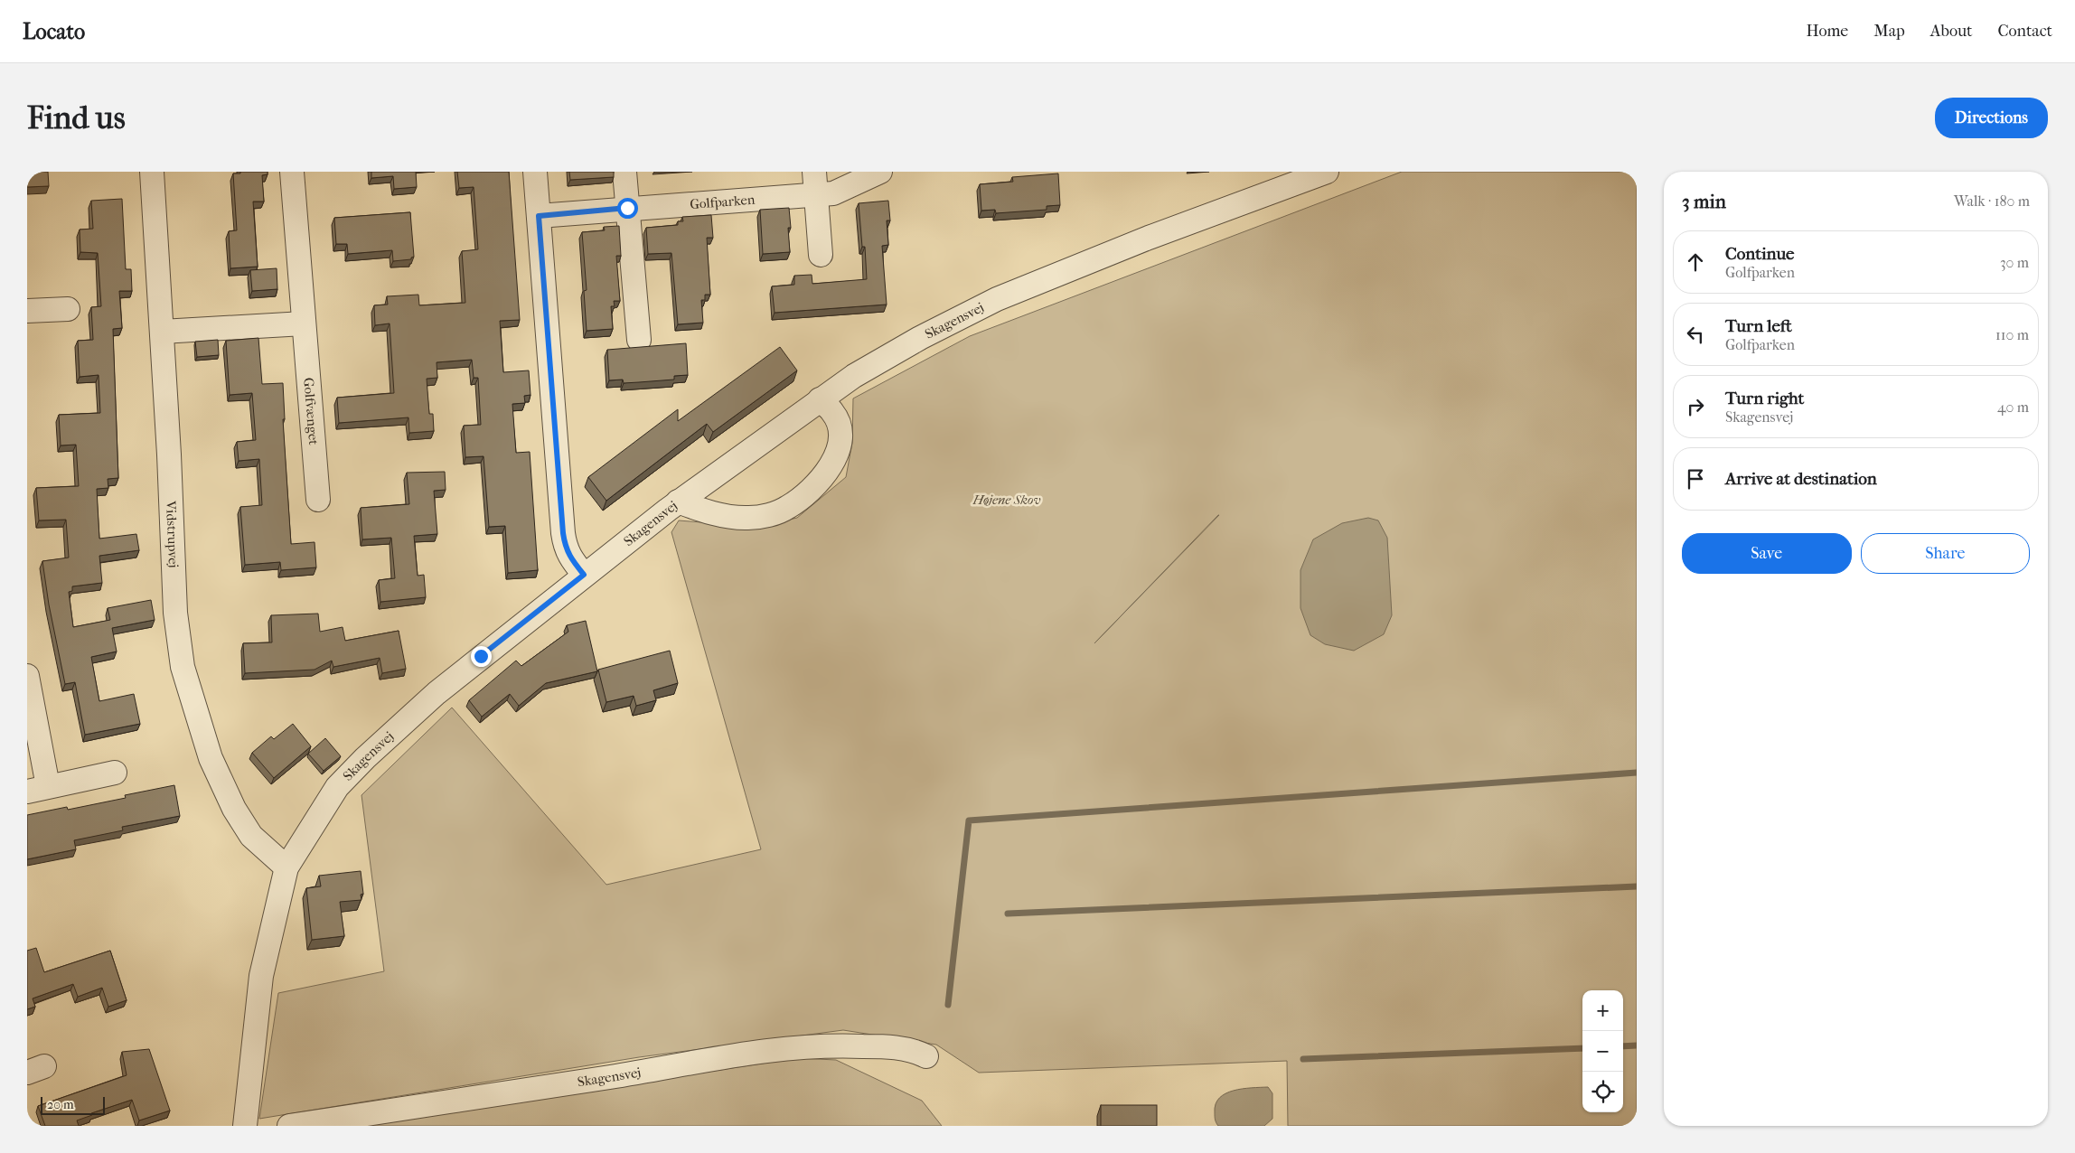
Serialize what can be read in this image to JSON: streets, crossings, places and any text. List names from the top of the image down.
{
  "streets": {
    "street": [
      "Golfparken",
      "Skagensvej",
      "Golfvænget",
      "Vidstrupvej"
    ]
  },
  "crossings": [
    ["Skagensvej", "Vidstrupvej"]
  ],
  "parks": ["Højene Skov"],
  "scale_bar": "20 m",
  "page": {
    "header": "Locato",
    "nav": [
      "Home",
      "Map",
      "About",
      "Contact"
    ],
    "buttons": [
      "Directions",
      ["Save", "Share"]
    ],
    "title": "Find us",
    "heading": ["3 min", "Walk · 180 m"],
    "list": [
      ["Continue", "Golfparken", "30 m"],
      ["Turn left", "Golfparken", "110 m"],
      ["Turn right", "Skagensvej", "40 m"],
      "Arrive at destination"
    ],
    "map_buttons": ["+", "−"],
    "scale": "20 m"
  }
}
